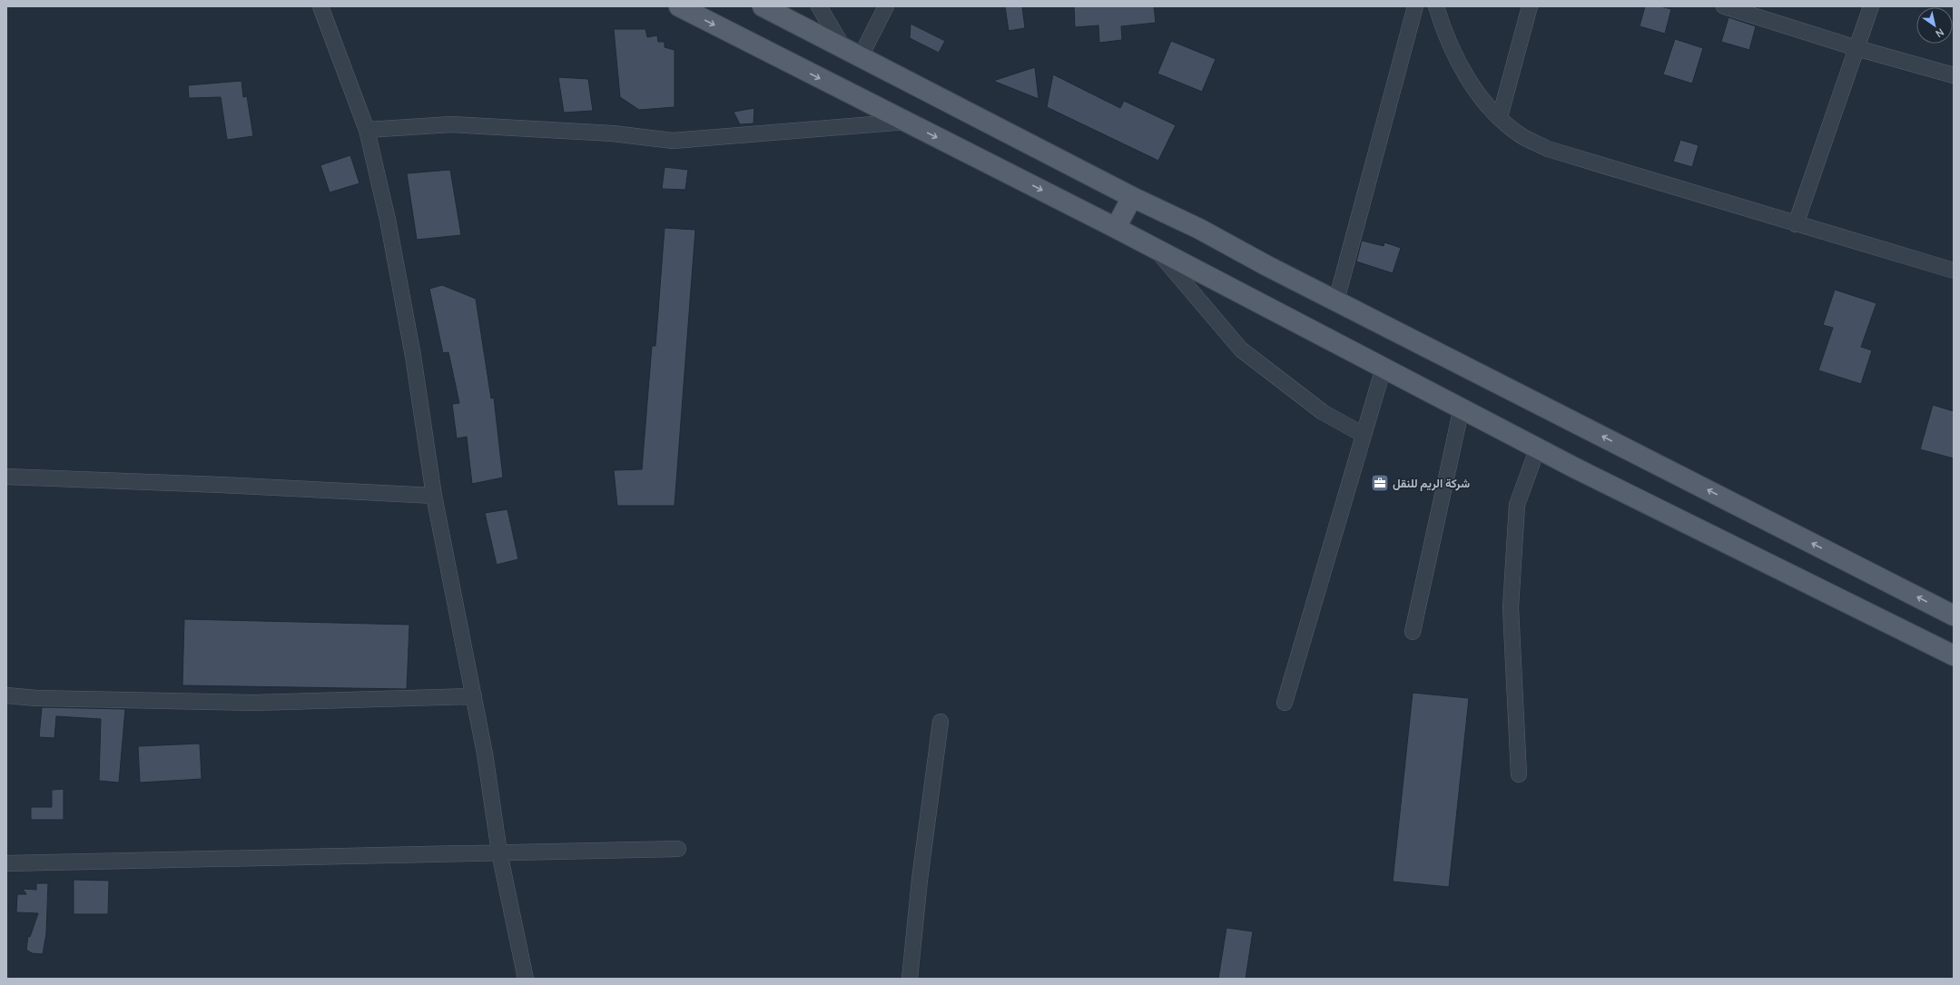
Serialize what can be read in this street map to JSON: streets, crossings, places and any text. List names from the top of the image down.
{
  "places": {
    "office": ["شركة الريم للنقل"]
  },
  "north": "bottom right"
}
